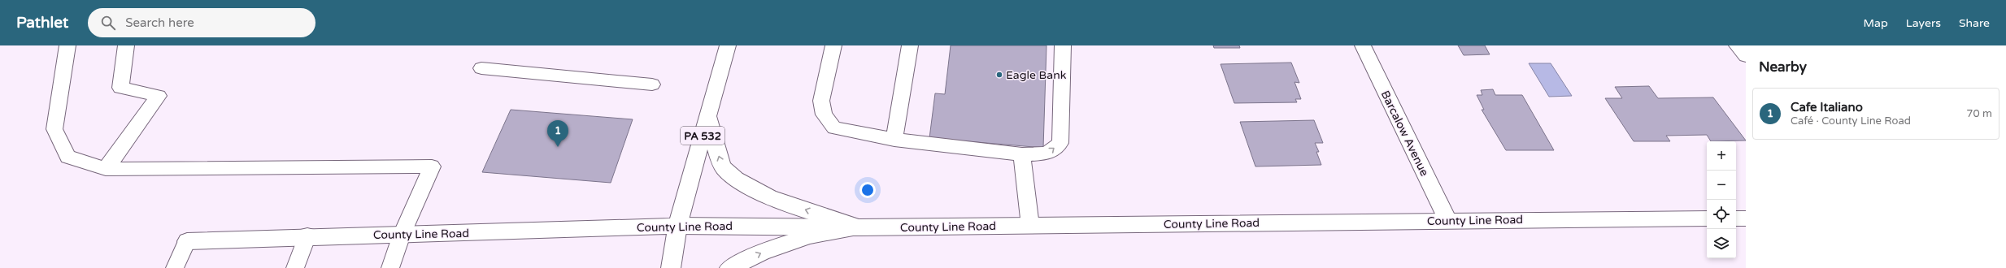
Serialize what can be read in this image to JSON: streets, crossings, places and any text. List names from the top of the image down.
{
  "streets": {
    "main road": ["Barcalow Avenue", "PA 532", "County Line Road"]
  },
  "crossings": [
    ["Barcalow Avenue", "County Line Road"],
    ["PA 532", "County Line Road"]
  ],
  "places": ["Eagle Bank"],
  "page": {
    "header": "Pathlet",
    "search": "Search here",
    "nav": ["Map", "Layers", "Share"],
    "heading": "Nearby",
    "list": [
      {
        "mark": "1",
        "name": "Cafe Italiano",
        "note": "Café · County Line Road",
        "value": "70 m"
      }
    ],
    "pins": "1",
    "map_buttons": ["+", "−"]
  }
}
